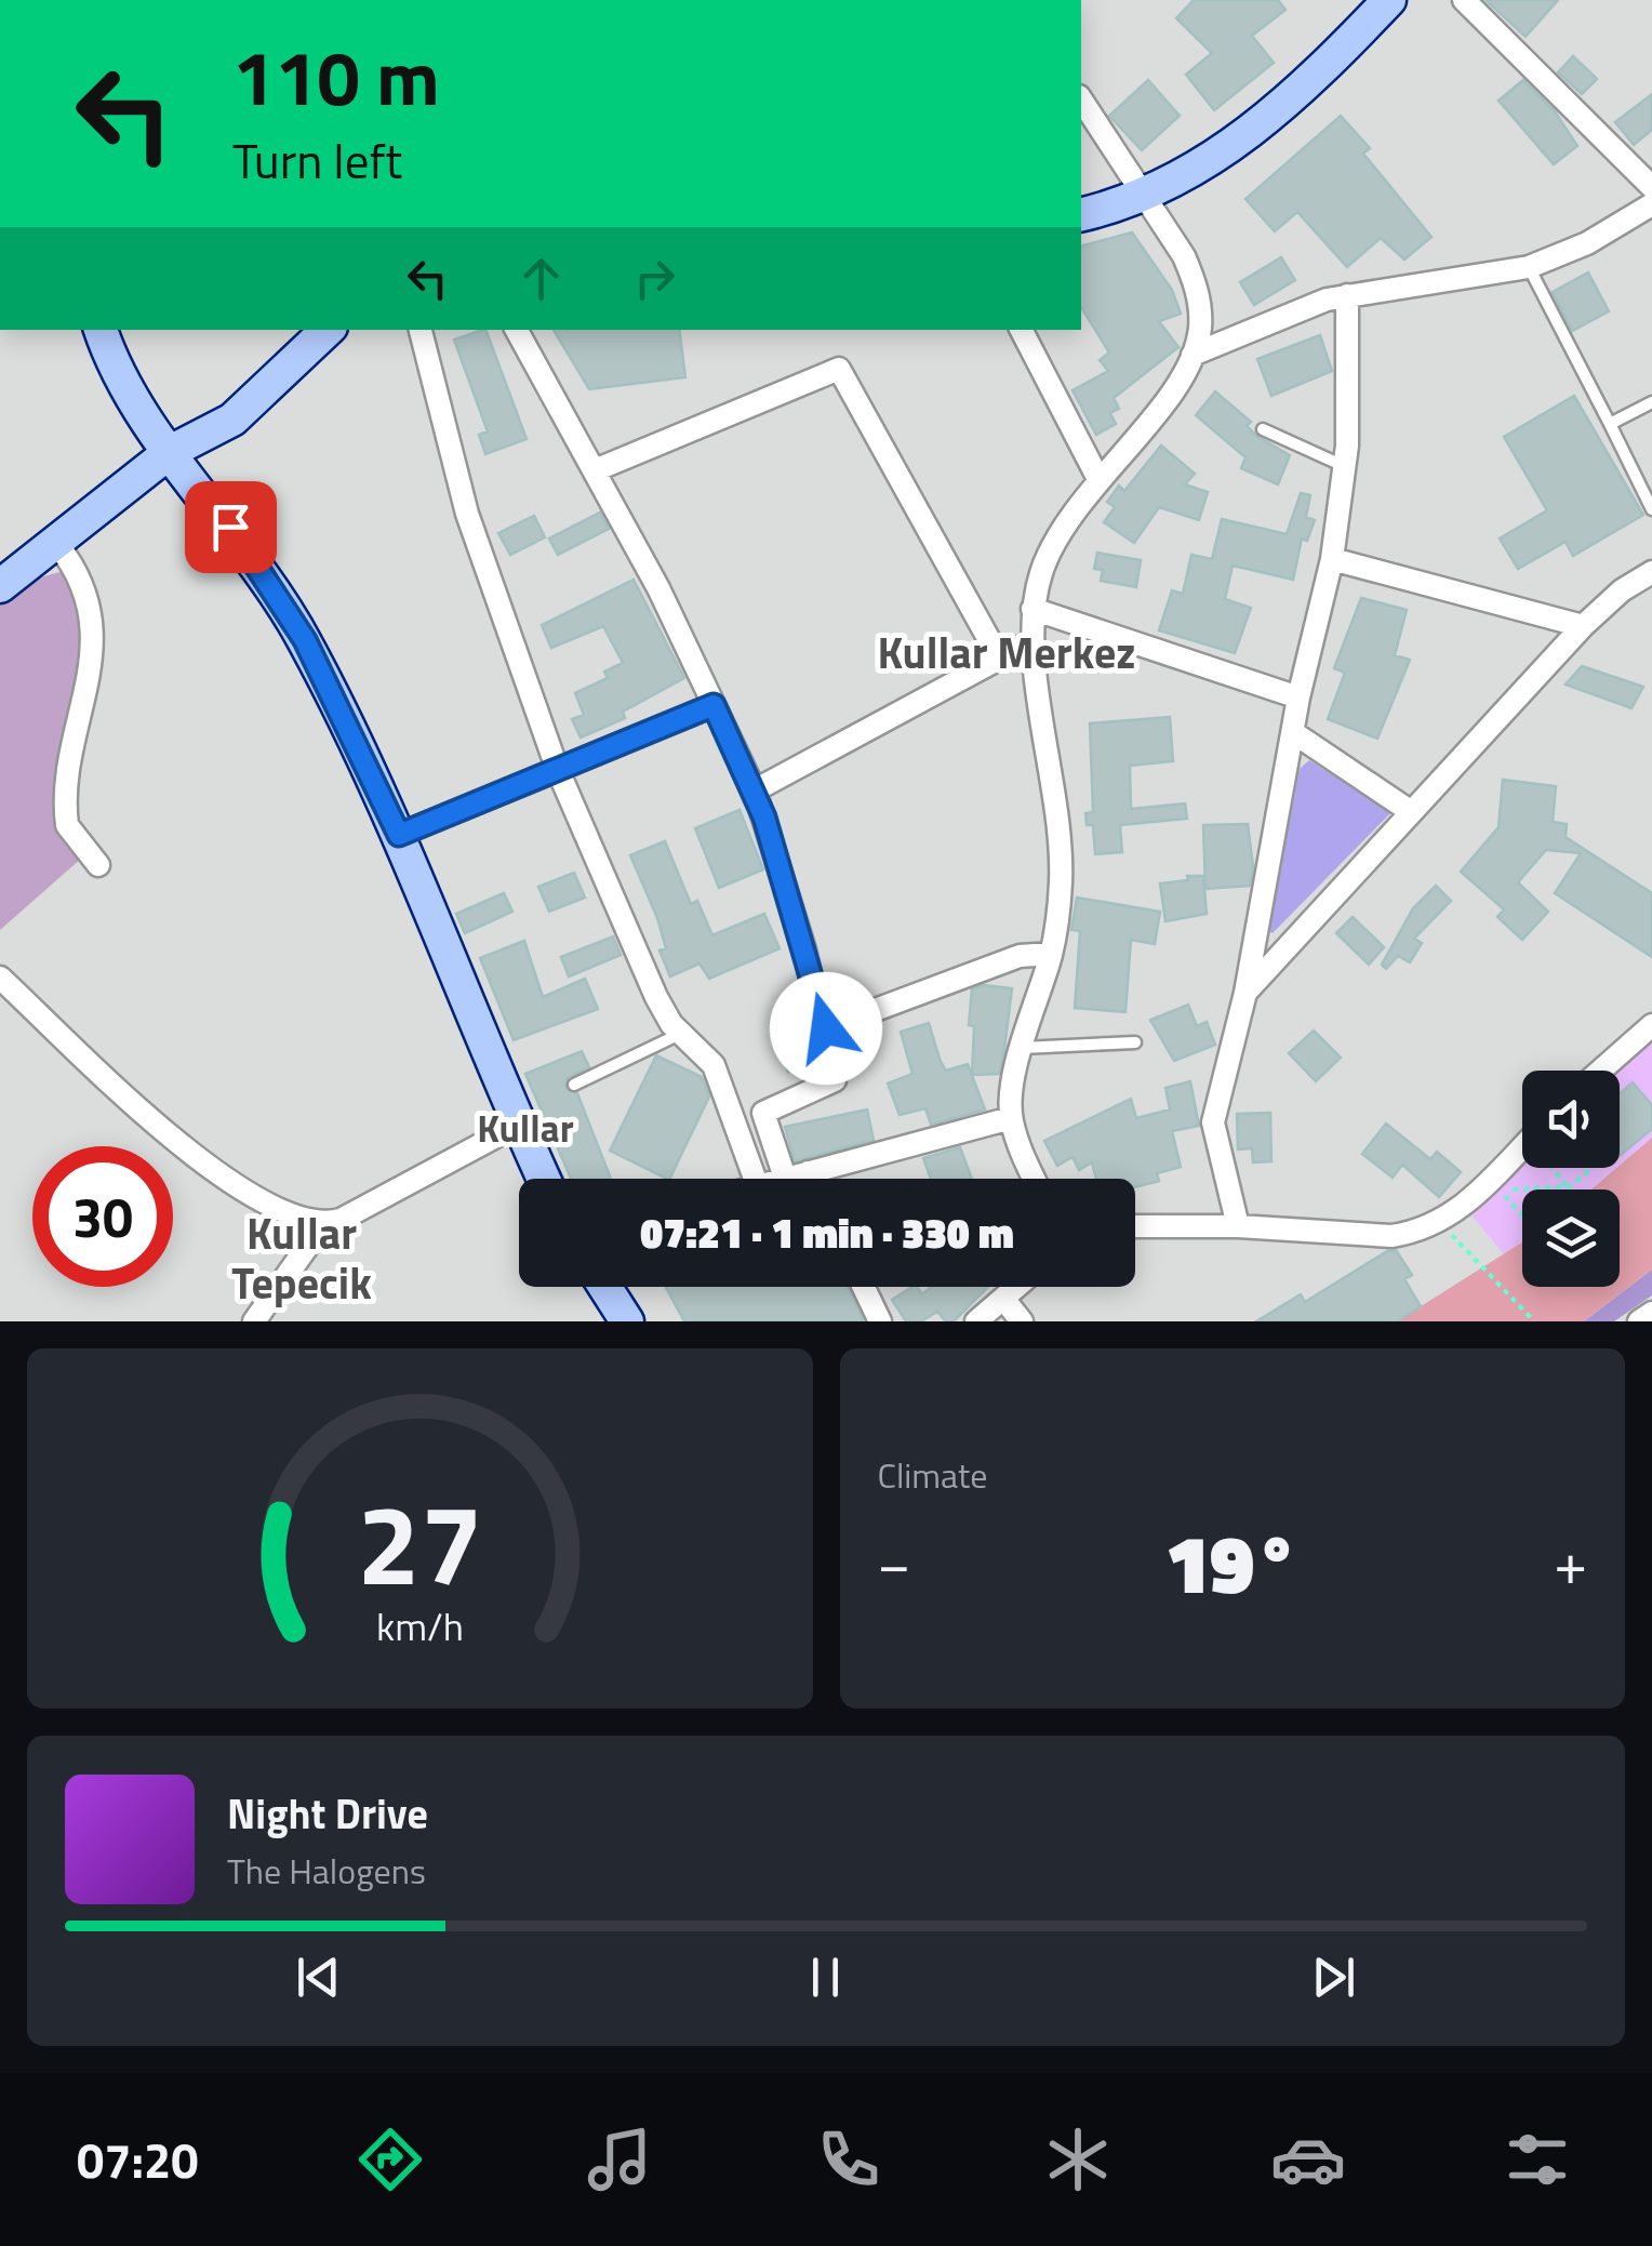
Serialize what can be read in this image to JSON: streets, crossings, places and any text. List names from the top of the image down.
{
  "districts": ["Kullar Merkez", "Kullar", "Kullar Tepecik"],
  "page": {
    "turn": ["110 m", "Turn left"],
    "limit": "30",
    "trip": "07:21 · 1 min · 330 m",
    "tile": "Climate",
    "heat": ["−", "19°", "+"],
    "song": ["Night Drive", "The Halogens"],
    "tabs": "07:20",
    "gauge": ["27", "km/h"]
  }
}
